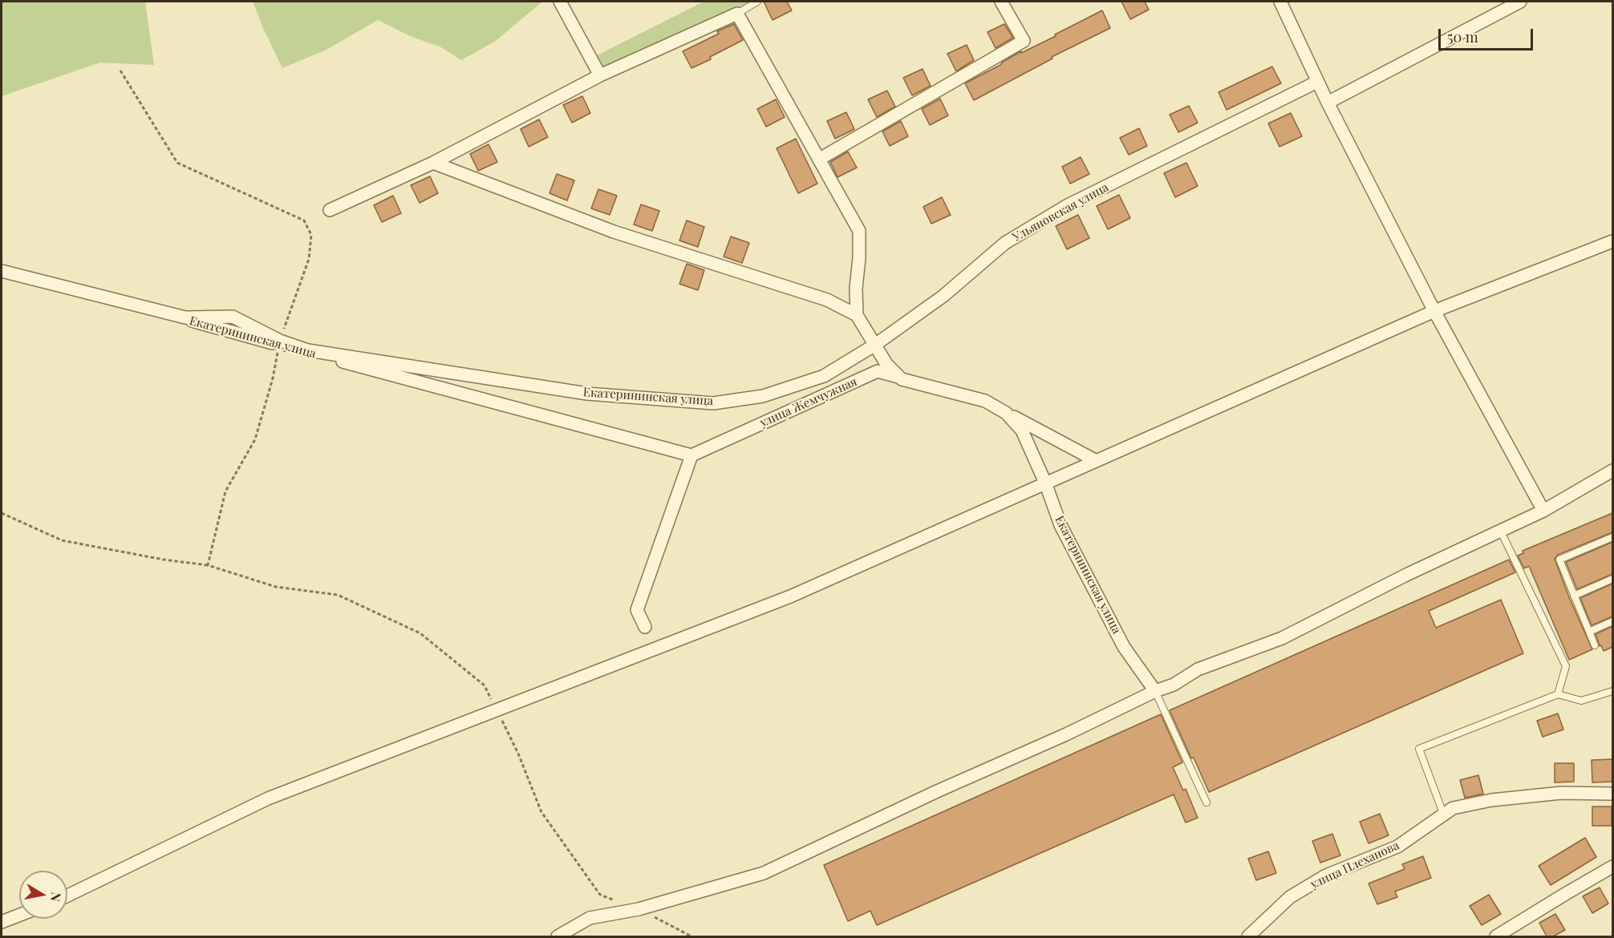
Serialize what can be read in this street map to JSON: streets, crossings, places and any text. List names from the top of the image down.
{
  "streets": {
    "street": [
      "Ульяновская улица",
      "Екатерининская улица",
      "улица Жемчужная",
      "улица Плеханова"
    ]
  },
  "crossings": [
    ["Ульяновская улица", "Екатерининская улица"],
    ["Екатерининская улица", "улица Жемчужная"]
  ],
  "scale_bar": "50 m",
  "north": "right"
}
